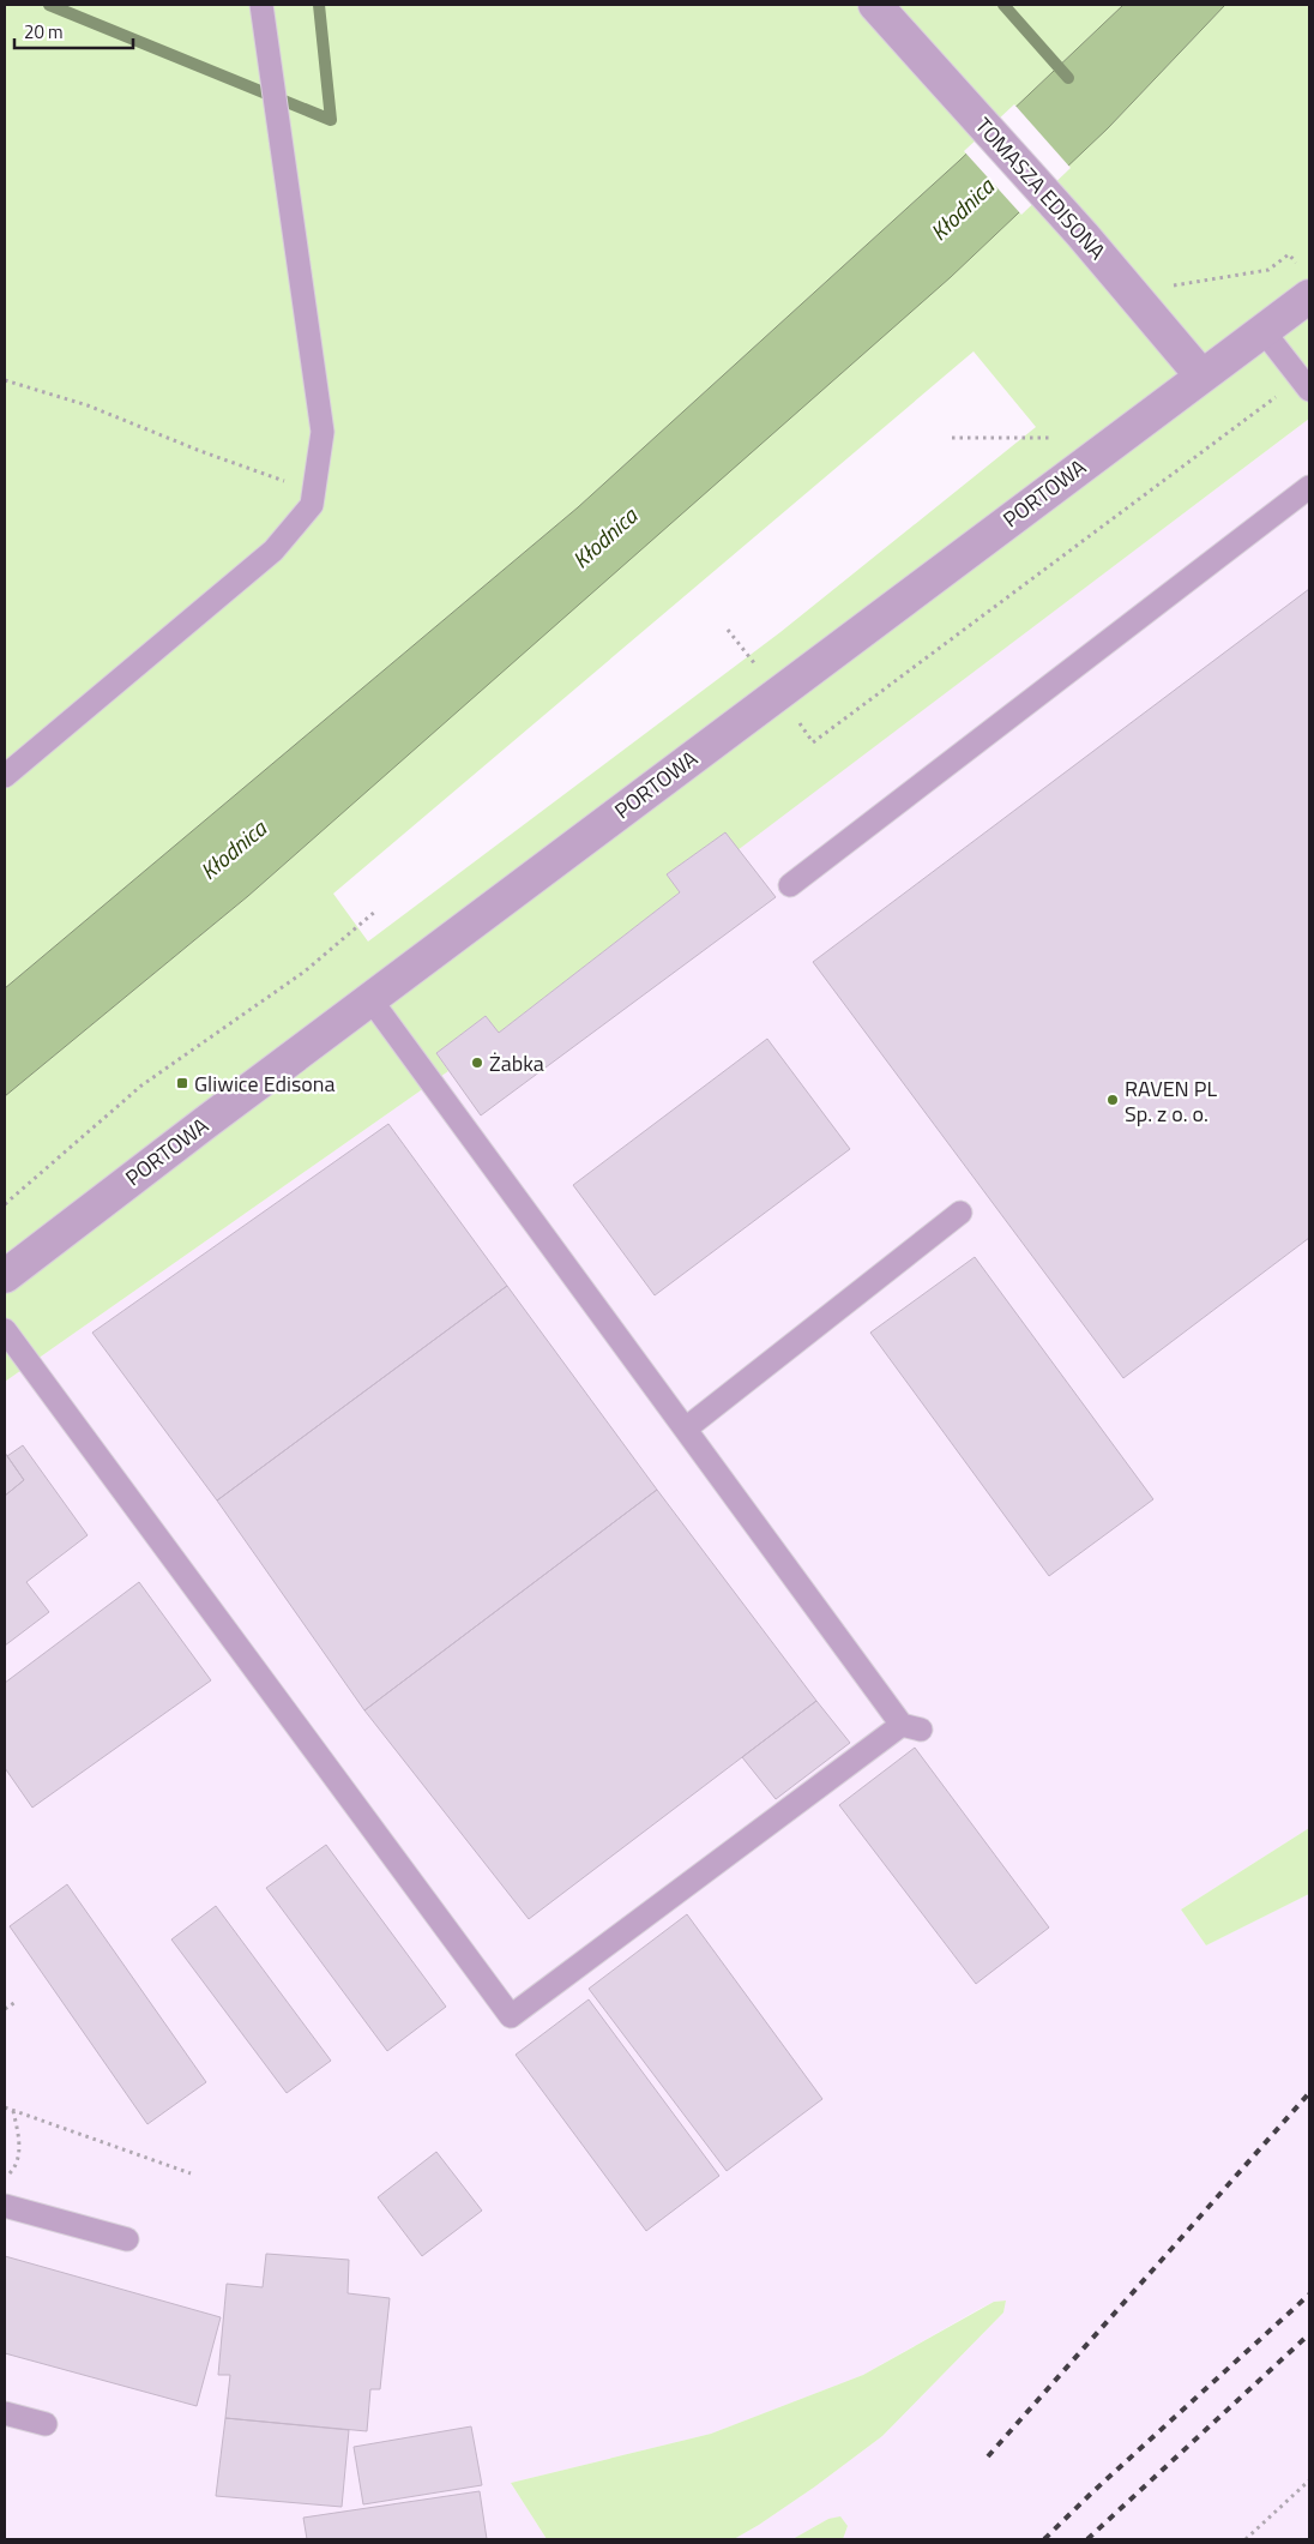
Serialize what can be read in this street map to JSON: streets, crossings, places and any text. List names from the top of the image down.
{
  "streets": {
    "street": ["TOMASZA EDISONA", "PORTOWA"]
  },
  "crossings": [
    ["TOMASZA EDISONA", "PORTOWA"]
  ],
  "water": ["Kłodnica"],
  "places": {
    "other": ["Żabka", "RAVEN PL Sp. z o. o."],
    "transit": ["Gliwice Edisona"]
  },
  "scale_bar": "20 m"
}
